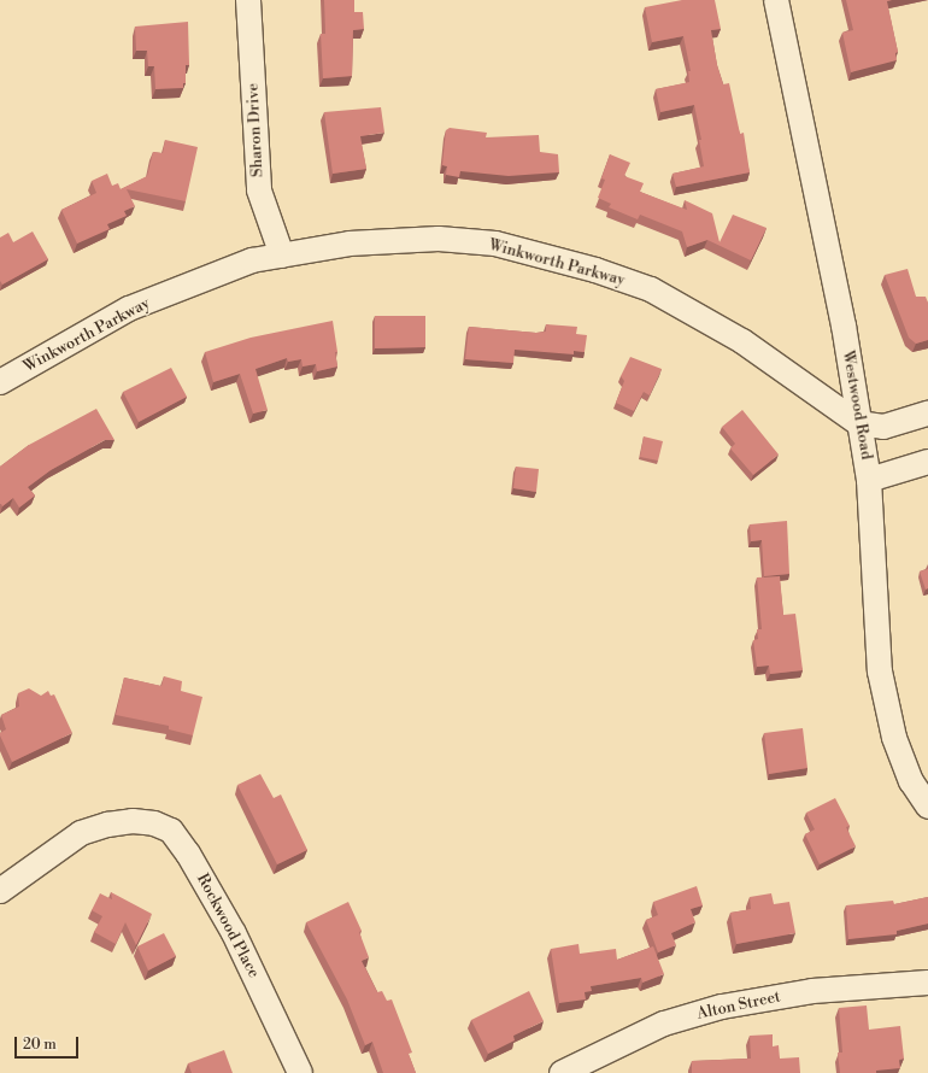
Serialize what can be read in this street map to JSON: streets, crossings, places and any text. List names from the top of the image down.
{
  "streets": {
    "street": [
      "Sharon Drive",
      "Winkworth Parkway",
      "Westwood Road",
      "Rockwood Place",
      "Alton Street"
    ]
  },
  "crossings": [
    ["Sharon Drive", "Winkworth Parkway"],
    ["Winkworth Parkway", "Westwood Road"]
  ],
  "scale_bar": "20 m"
}
